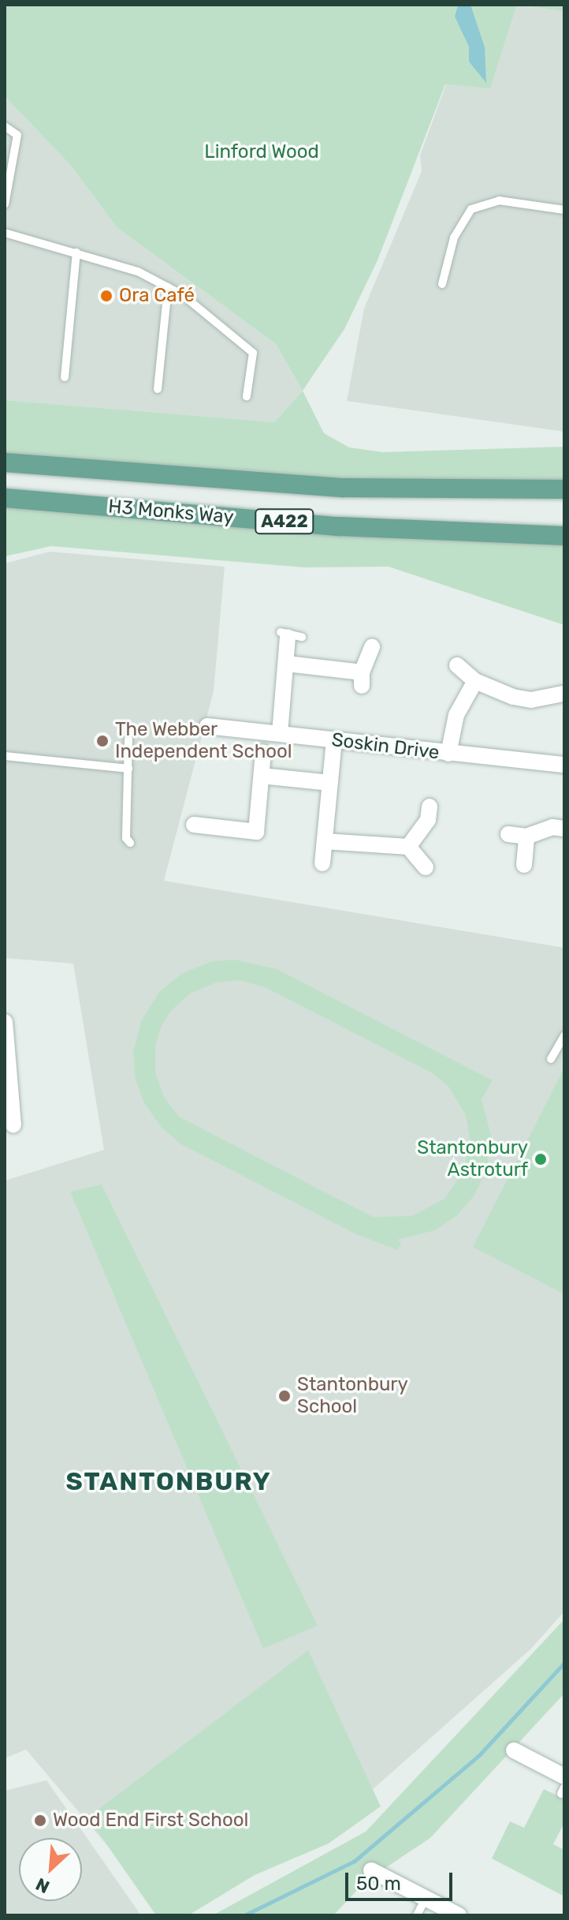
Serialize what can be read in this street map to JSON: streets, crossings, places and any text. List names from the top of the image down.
{
  "streets": {
    "main road": ["H3 Monks Way", "A422"],
    "street": ["Soskin Drive"]
  },
  "districts": ["STANTONBURY"],
  "parks": ["Linford Wood"],
  "places": [
    "Ora Café",
    "The Webber Independent School",
    "Stantonbury Astroturf",
    "Stantonbury School",
    "Wood End First School"
  ],
  "scale_bar": "50 m",
  "north": "bottom left"
}
